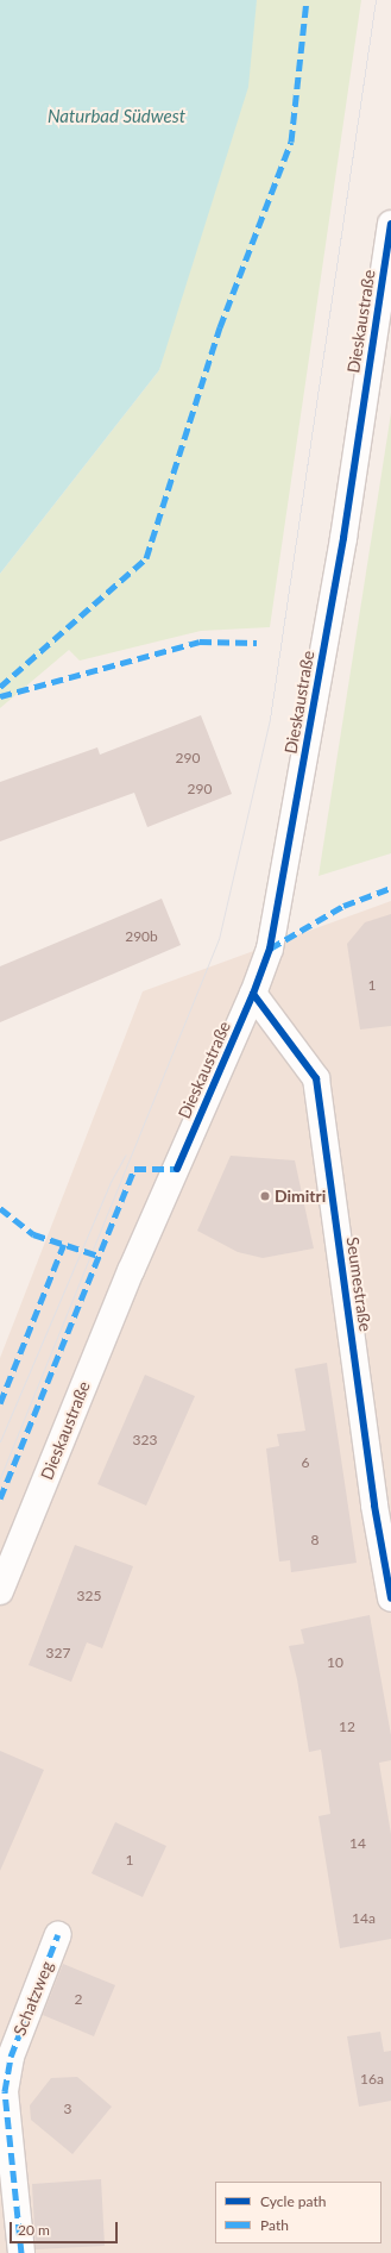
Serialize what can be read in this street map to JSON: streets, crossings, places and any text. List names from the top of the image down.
{
  "streets": {
    "main road": ["Dieskaustraße", "Seumestraße", "Schatzweg"]
  },
  "crossings": [
    ["Dieskaustraße", "Seumestraße"]
  ],
  "water": ["Naturbad Südwest"],
  "places": ["Dimitri"],
  "house_numbers": [
    "290",
    "290",
    "290b",
    "1",
    "323",
    "6",
    "8",
    "325",
    "327",
    "10",
    "12",
    "14",
    "1",
    "14a",
    "2",
    "16a",
    "3"
  ],
  "legend": ["Cycle path", "Path"],
  "scale_bar": "20 m"
}
